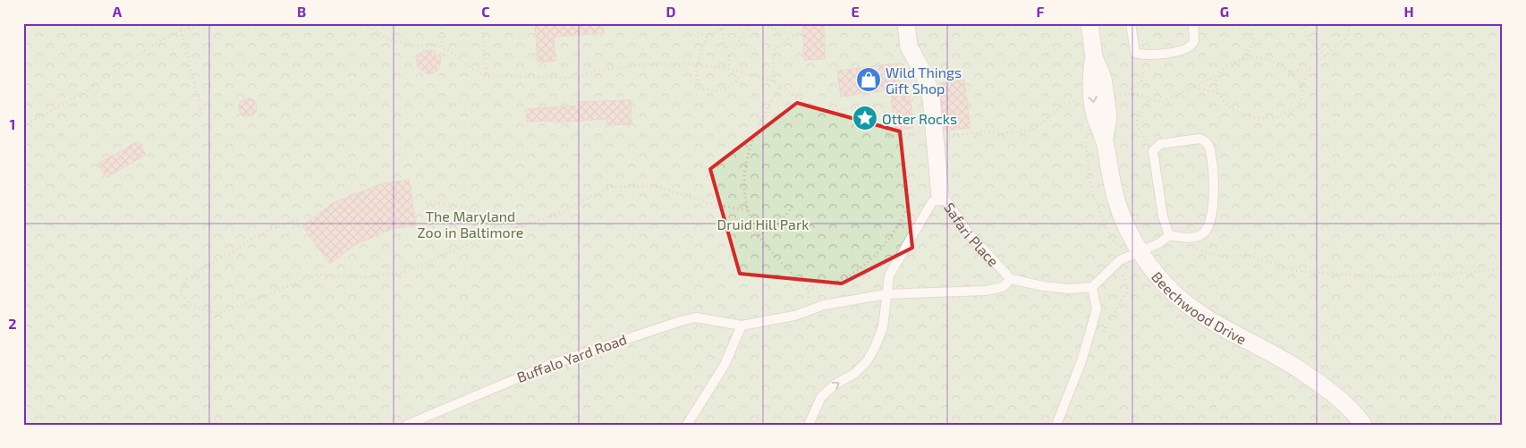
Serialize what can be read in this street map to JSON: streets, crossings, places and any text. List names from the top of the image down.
{
  "streets": {
    "street": ["Safari Place", "Beechwood Drive"],
    "lane": ["Buffalo Yard Road"]
  },
  "parks": ["The Maryland Zoo in Baltimore", "Druid Hill Park"],
  "places": {
    "shop": ["Wild Things Gift Shop"],
    "place": ["Otter Rocks"]
  },
  "grid": {
    "columns": [
      "A",
      "B",
      "C",
      "D",
      "E",
      "F",
      "G",
      "H"
    ],
    "rows": ["1", "2"]
  }
}
